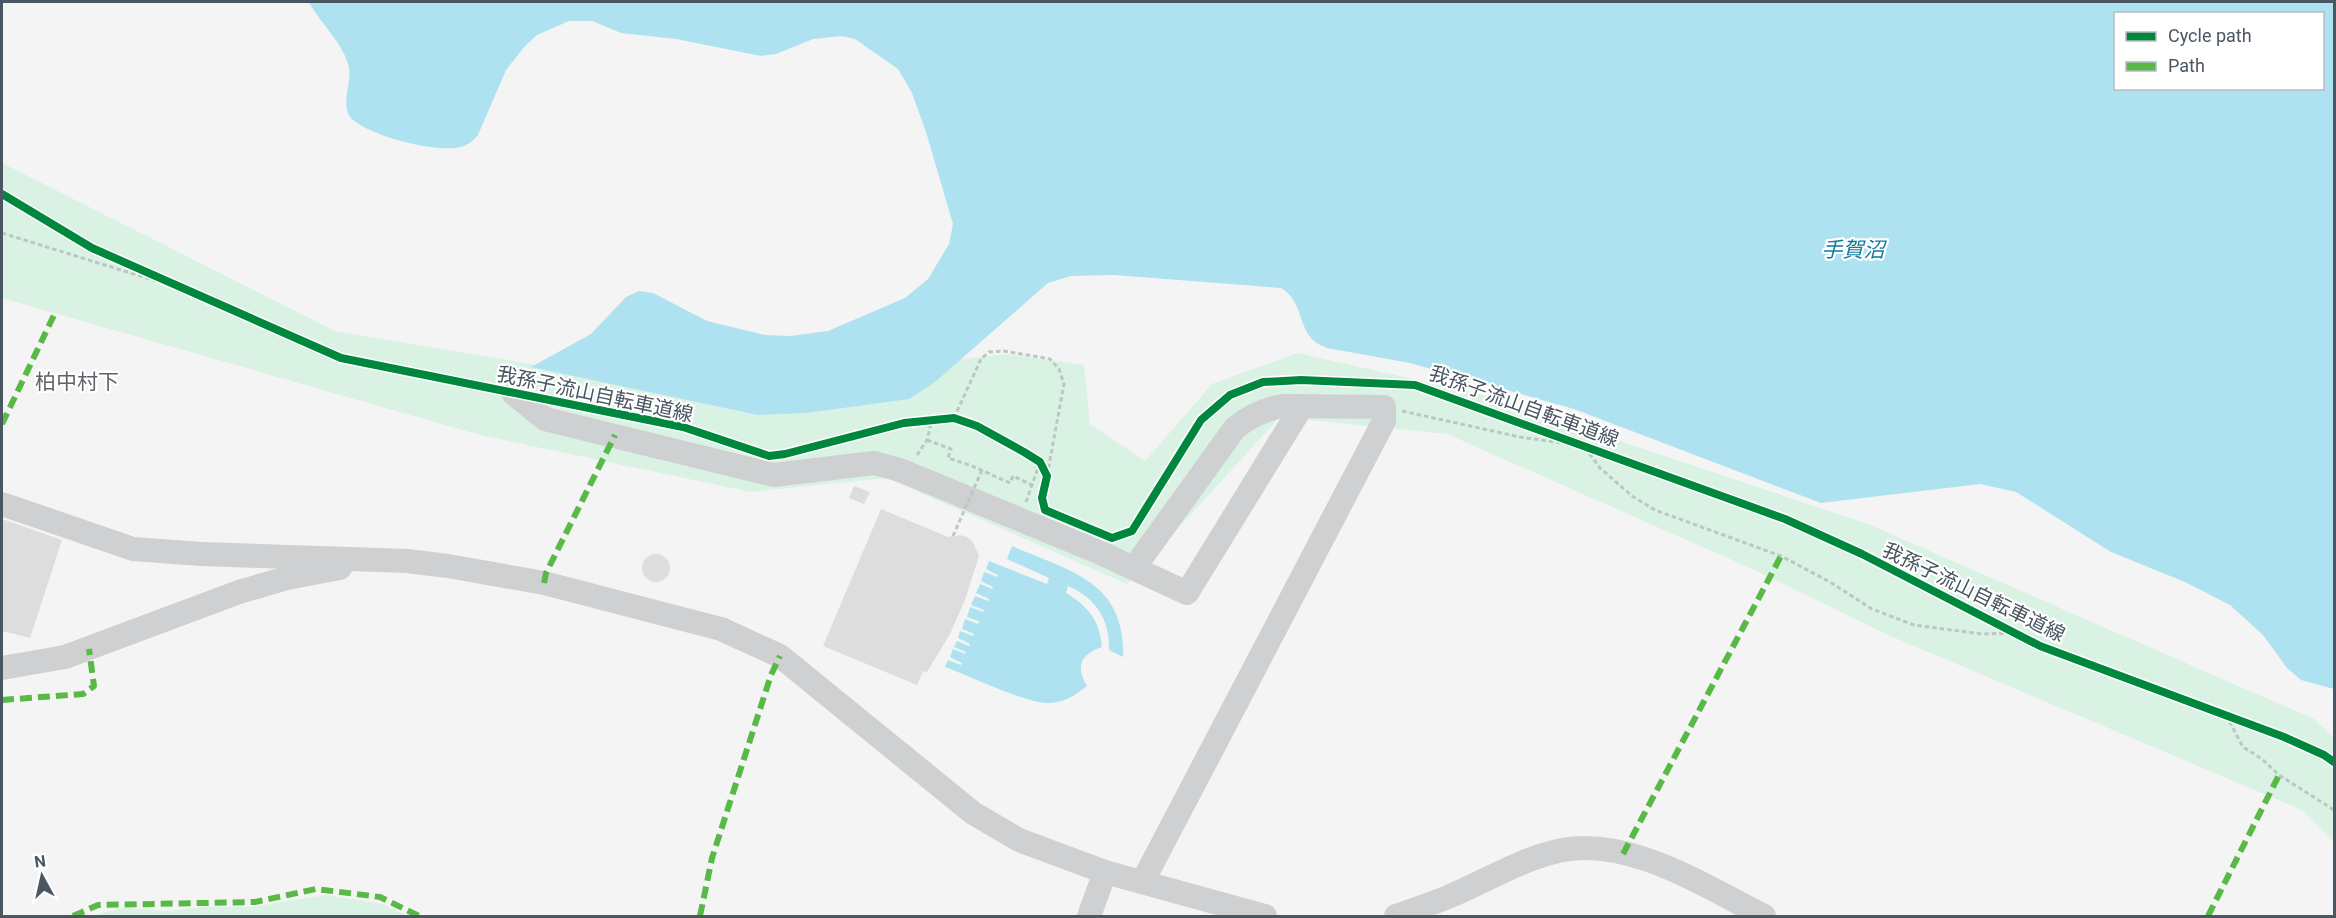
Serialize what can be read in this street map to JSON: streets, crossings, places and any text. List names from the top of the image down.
{
  "streets": {
    "cycle path": ["我孫子流山自転車道線"]
  },
  "districts": ["柏中村下"],
  "water": ["手賀沼"],
  "legend": ["Cycle path", "Path"],
  "north": "top"
}
